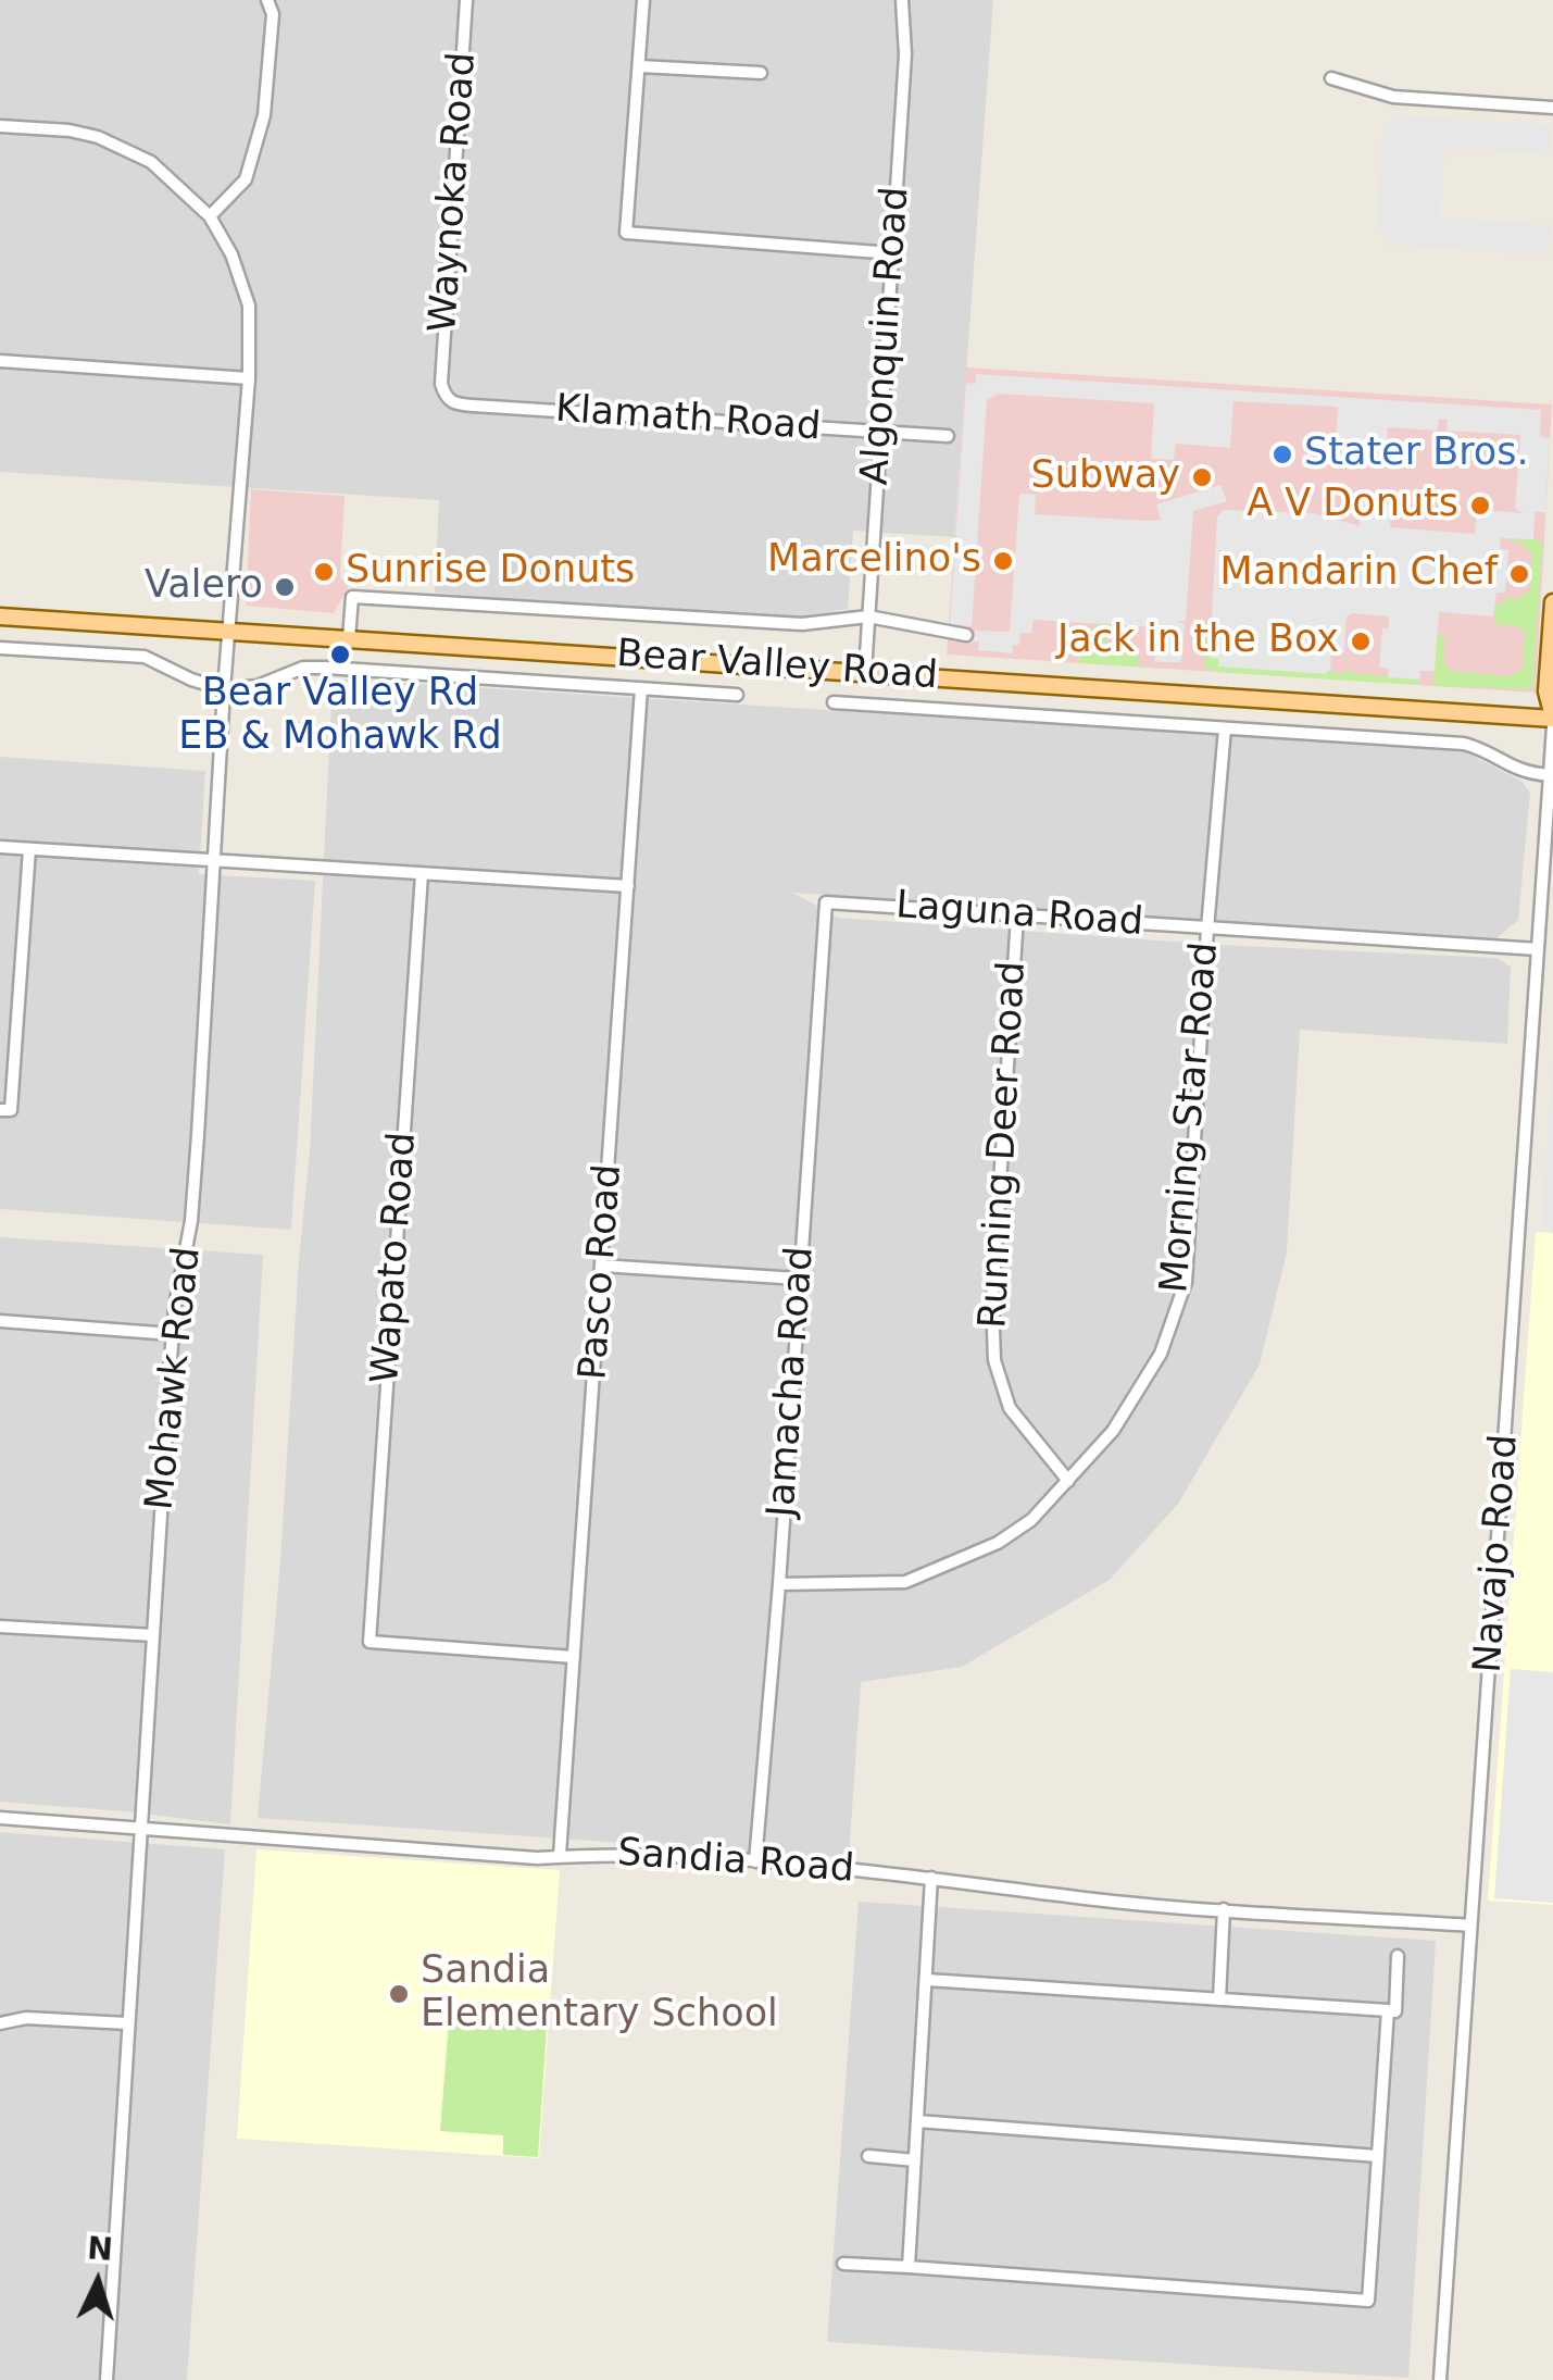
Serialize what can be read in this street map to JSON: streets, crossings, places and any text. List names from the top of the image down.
{
  "streets": {
    "main road": ["Bear Valley Road", "Navajo Road"],
    "street": [
      "Waynoka Road",
      "Algonquin Road",
      "Klamath Road",
      "Laguna Road",
      "Morning Star Road",
      "Running Deer Road",
      "Wapato Road",
      "Pasco Road",
      "Mohawk Road",
      "Jamacha Road",
      "Sandia Road"
    ]
  },
  "crossings": [
    ["Waynoka Road", "Klamath Road"],
    ["Algonquin Road", "Klamath Road"],
    ["Algonquin Road", "Bear Valley Road"],
    ["Bear Valley Road", "Mohawk Road"],
    ["Bear Valley Road", "Navajo Road"],
    ["Laguna Road", "Morning Star Road"],
    ["Laguna Road", "Running Deer Road"],
    ["Laguna Road", "Jamacha Road"],
    ["Laguna Road", "Navajo Road"],
    ["Morning Star Road", "Running Deer Road"],
    ["Morning Star Road", "Jamacha Road"],
    ["Wapato Road", "Pasco Road"],
    ["Pasco Road", "Sandia Road"],
    ["Mohawk Road", "Sandia Road"],
    ["Jamacha Road", "Sandia Road"],
    ["Navajo Road", "Sandia Road"]
  ],
  "places": [
    "Stater Bros.",
    "Subway",
    "A V Donuts",
    "Marcelino's",
    "Sunrise Donuts",
    "Mandarin Chef",
    "Valero",
    "Jack in the Box",
    "Bear Valley Rd EB & Mohawk Rd",
    "Sandia Elementary School"
  ],
  "north": "top"
}
